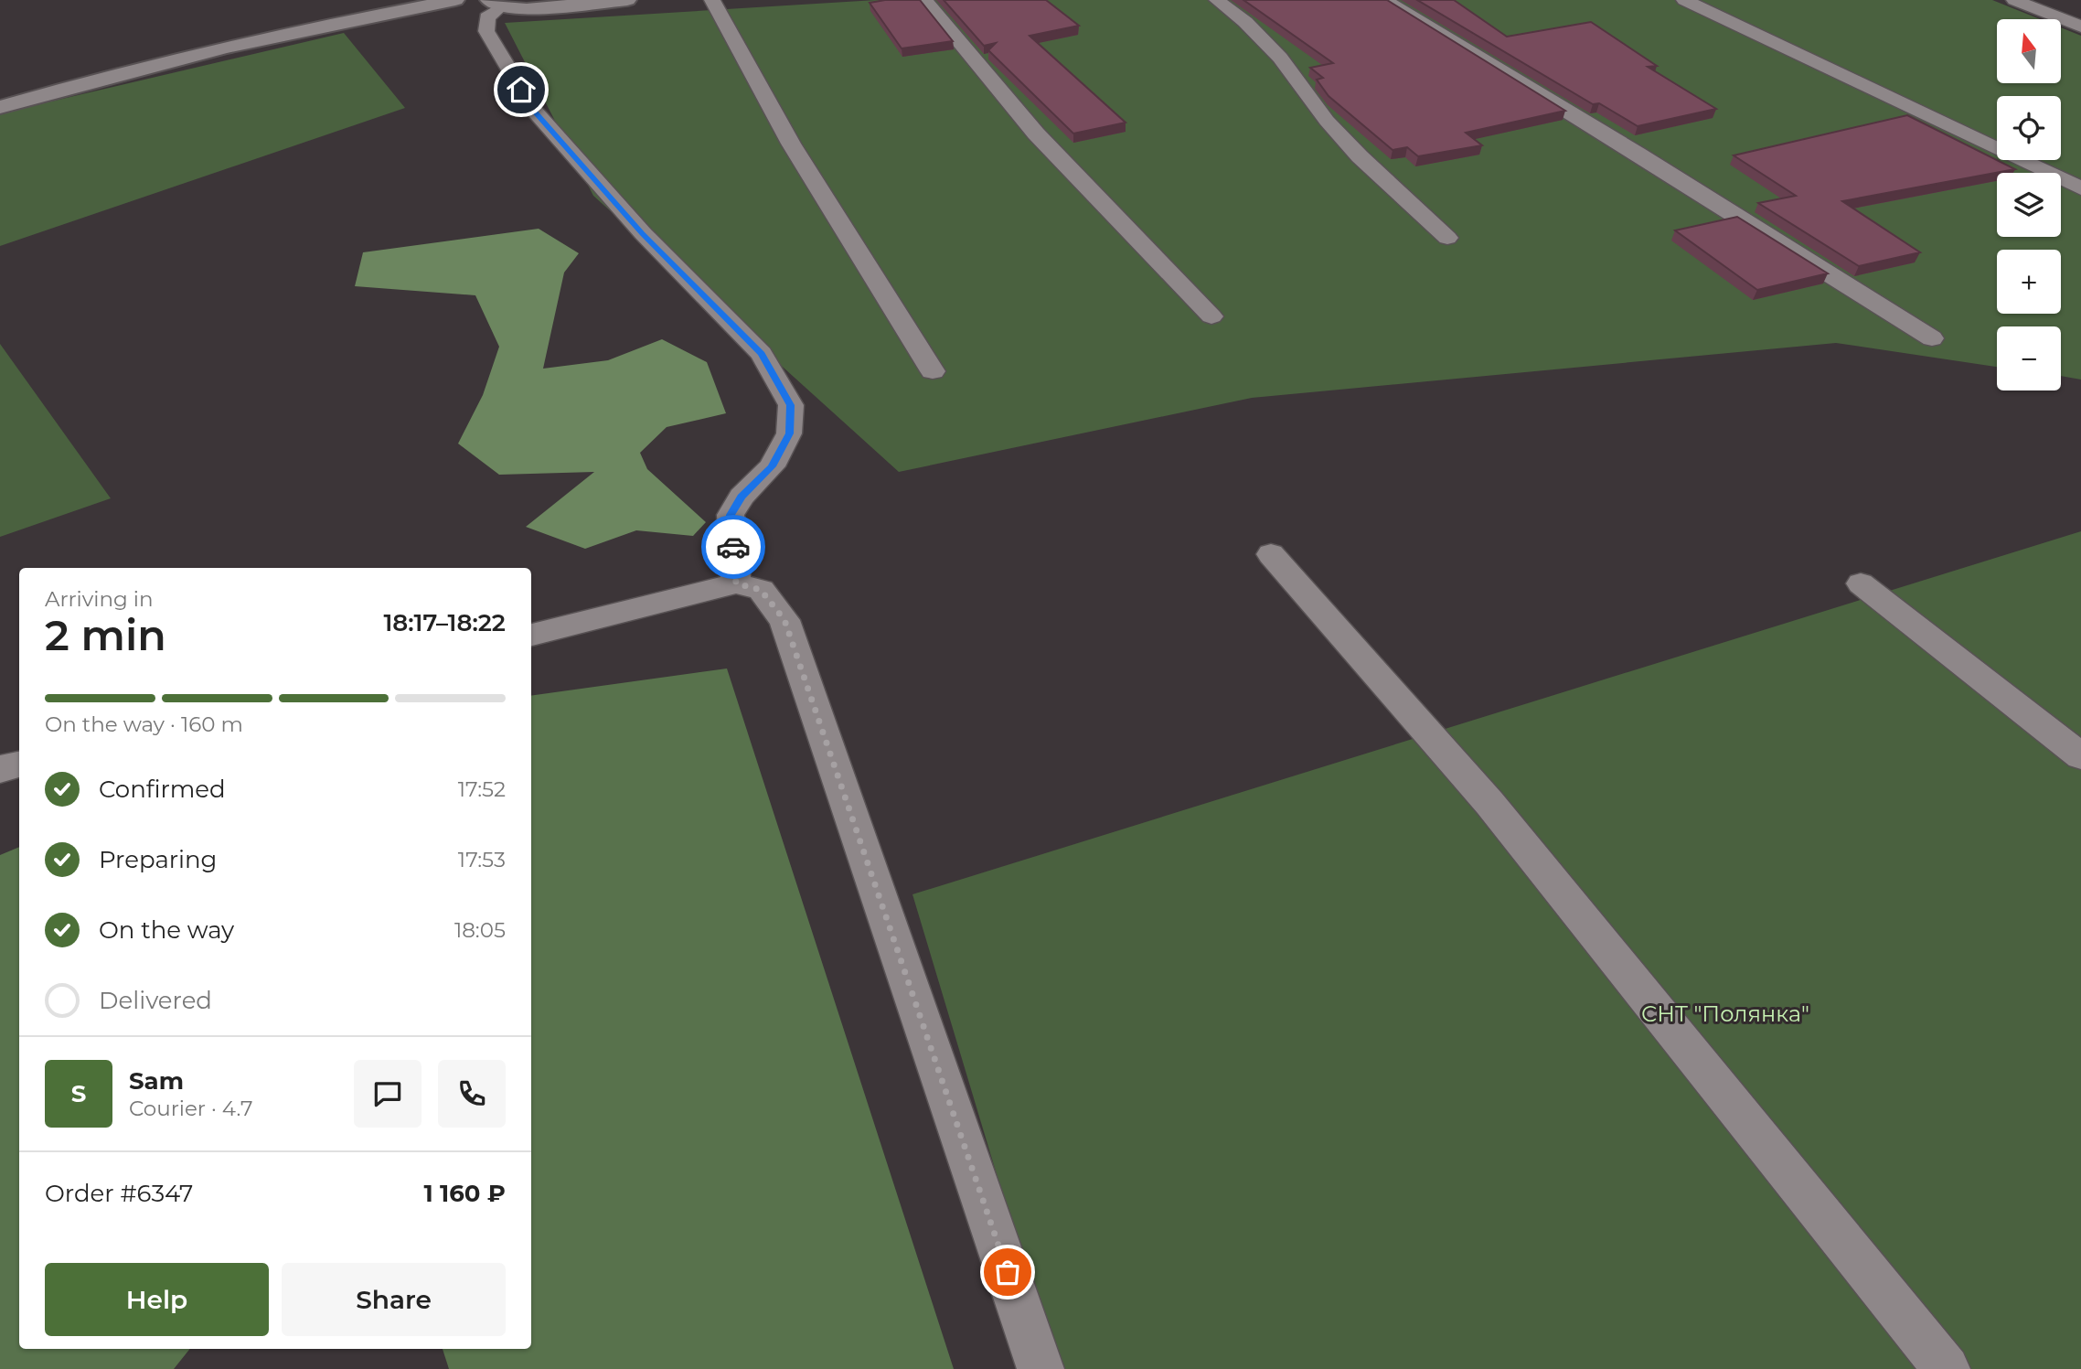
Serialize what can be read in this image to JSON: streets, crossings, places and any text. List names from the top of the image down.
{
  "parks": ["СНТ \"Полянка\""],
  "north": "top",
  "page": {
    "map_buttons": ["+", "−"],
    "heading": ["2 min", "Arriving in", "18:17–18:22"],
    "panel": [
      "Sam",
      "Courier · 4.7",
      "Order #6347",
      "1 160 ₽"
    ],
    "bar": "On the way · 160 m",
    "list": [
      ["Confirmed", "17:52"],
      ["Preparing", "17:53"],
      ["On the way", "18:05"],
      "Delivered"
    ],
    "round": "S",
    "buttons": ["Help", "Share"]
  }
}
